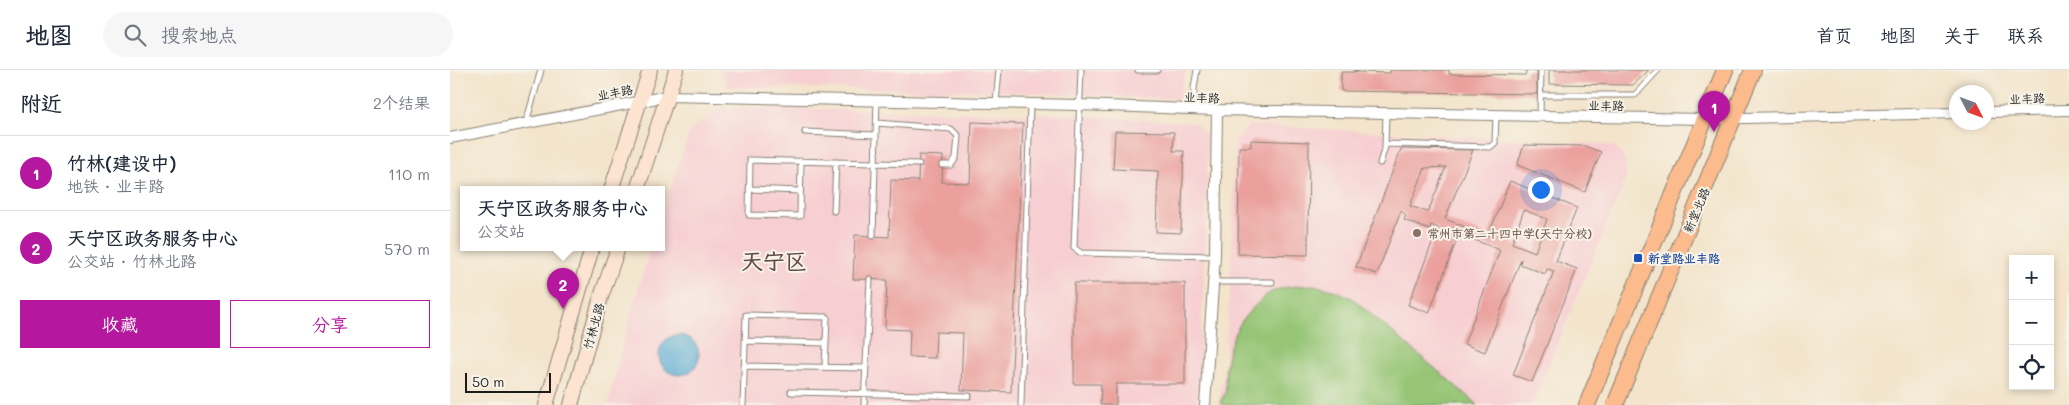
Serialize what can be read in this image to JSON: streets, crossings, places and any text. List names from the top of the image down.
{
  "streets": {
    "main road": ["新堂北路", "竹林北路"],
    "street": ["业丰路"]
  },
  "crossings": [
    ["业丰路", "新堂北路"]
  ],
  "districts": ["天宁区"],
  "places": {
    "other": ["常州市第二十四中学(天宁分校)"],
    "transit": ["新堂路业丰路"]
  },
  "scale_bar": "50 m",
  "north": "bottom right",
  "page": {
    "header": "地图",
    "search": "搜索地点",
    "nav": [
      "首页",
      "地图",
      "关于",
      "联系"
    ],
    "heading": ["附近", "2个结果"],
    "pins": ["1", "2"],
    "list": [
      {
        "mark": "1",
        "name": "竹林(建设中)",
        "note": "地铁 · 业丰路",
        "value": "110 m"
      },
      {
        "mark": "2",
        "name": "天宁区政务服务中心",
        "note": "公交站 · 竹林北路",
        "value": "570 m"
      }
    ],
    "popup": ["天宁区政务服务中心", "公交站"],
    "map_buttons": ["+", "−"],
    "buttons": ["收藏", "分享"],
    "scale": "50 m"
  }
}
